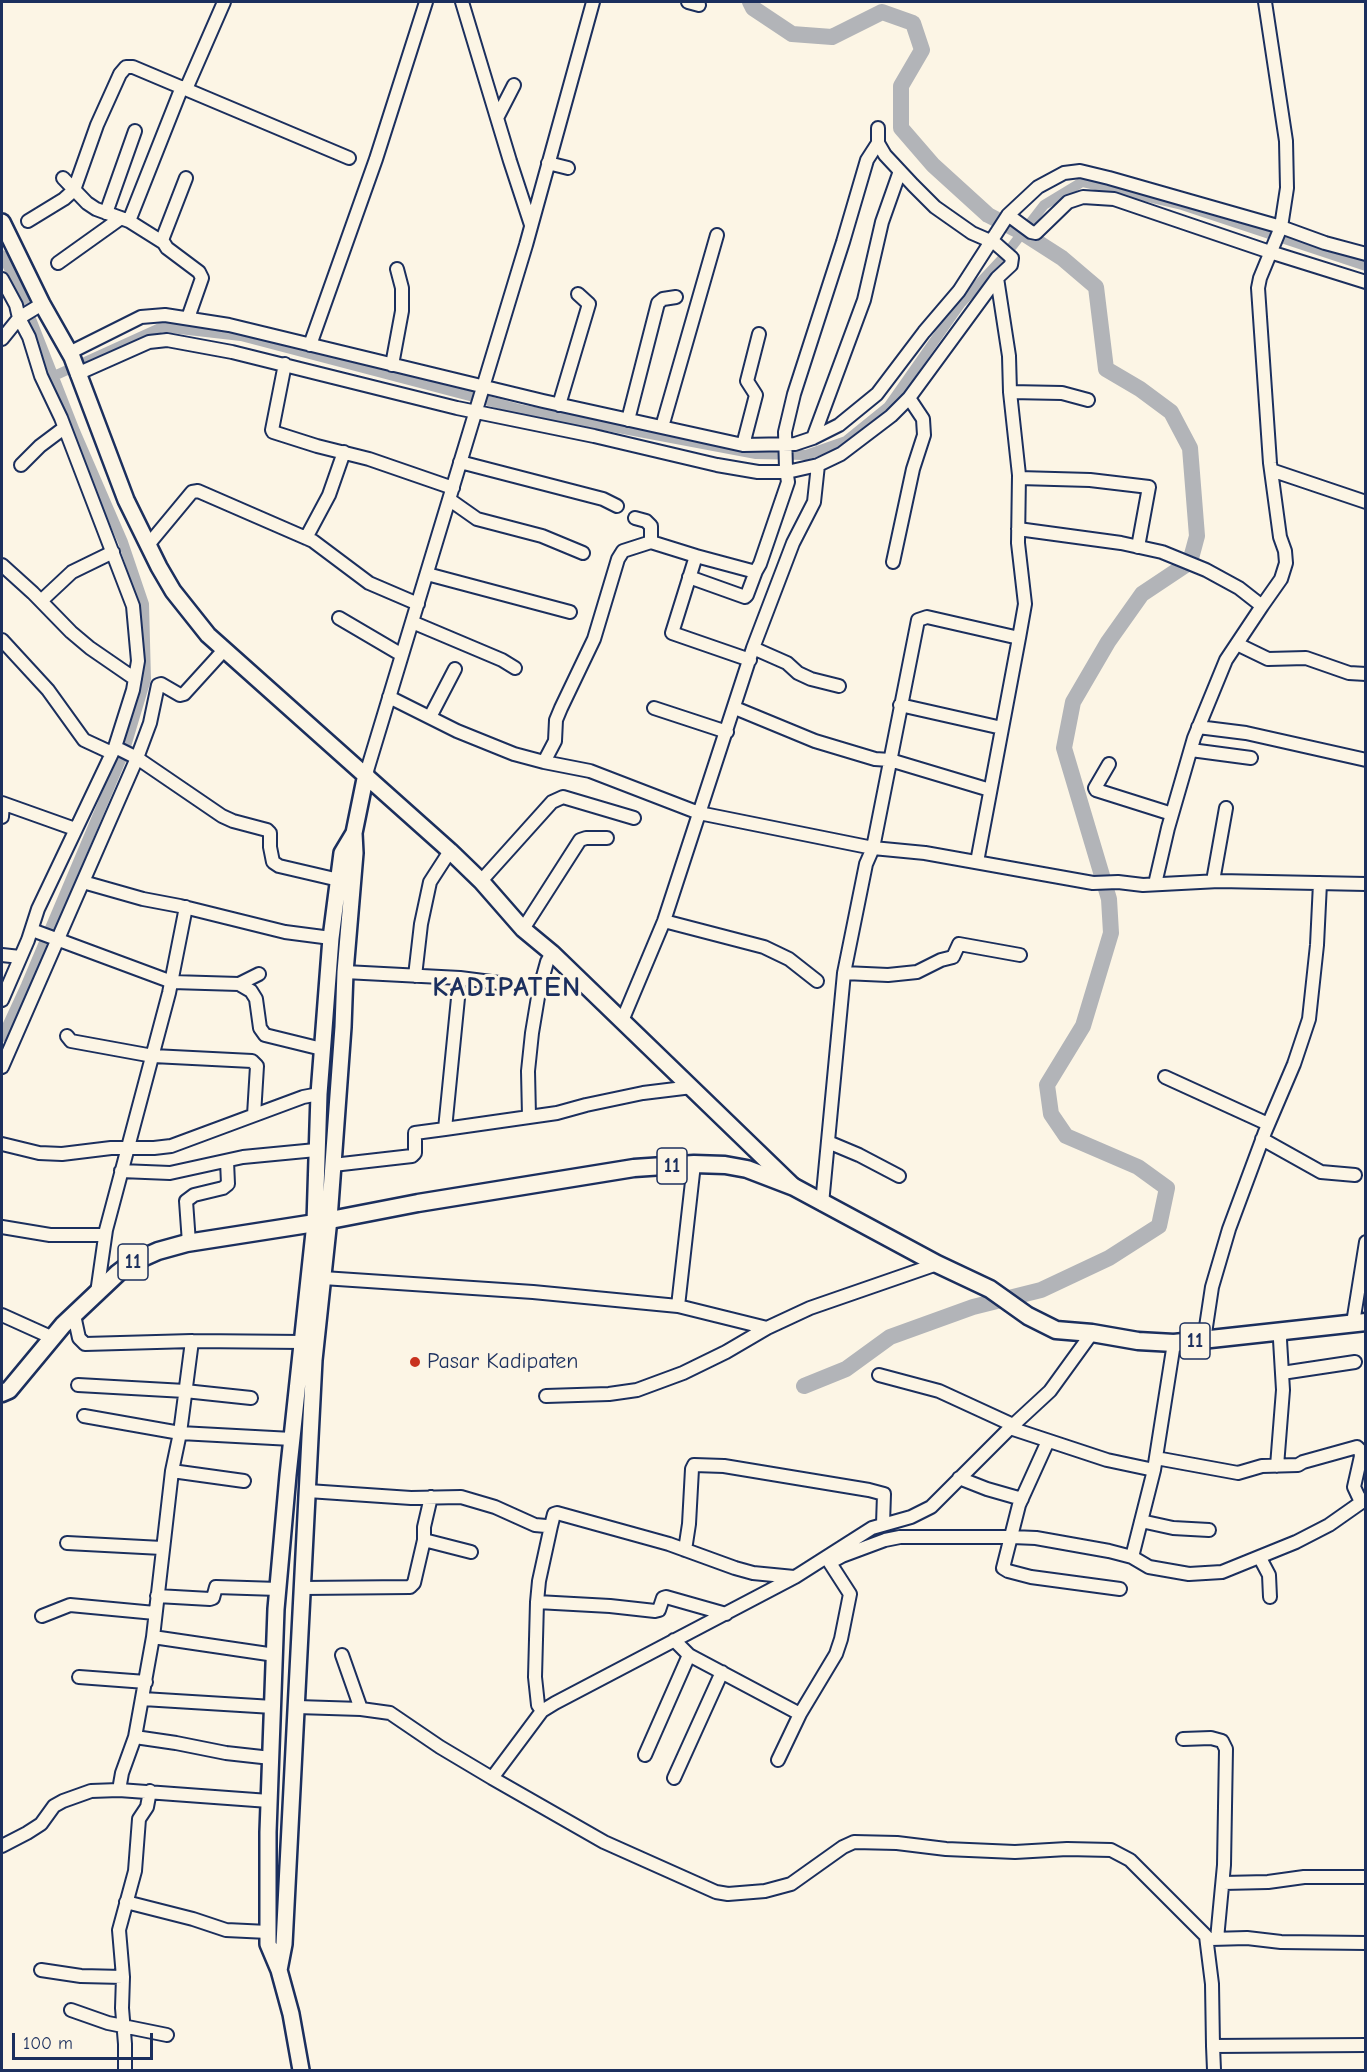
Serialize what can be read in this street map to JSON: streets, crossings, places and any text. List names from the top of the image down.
{
  "streets": {
    "highway": ["11"]
  },
  "districts": ["KADIPATEN"],
  "places": ["Pasar Kadipaten"],
  "scale_bar": "100 m"
}
